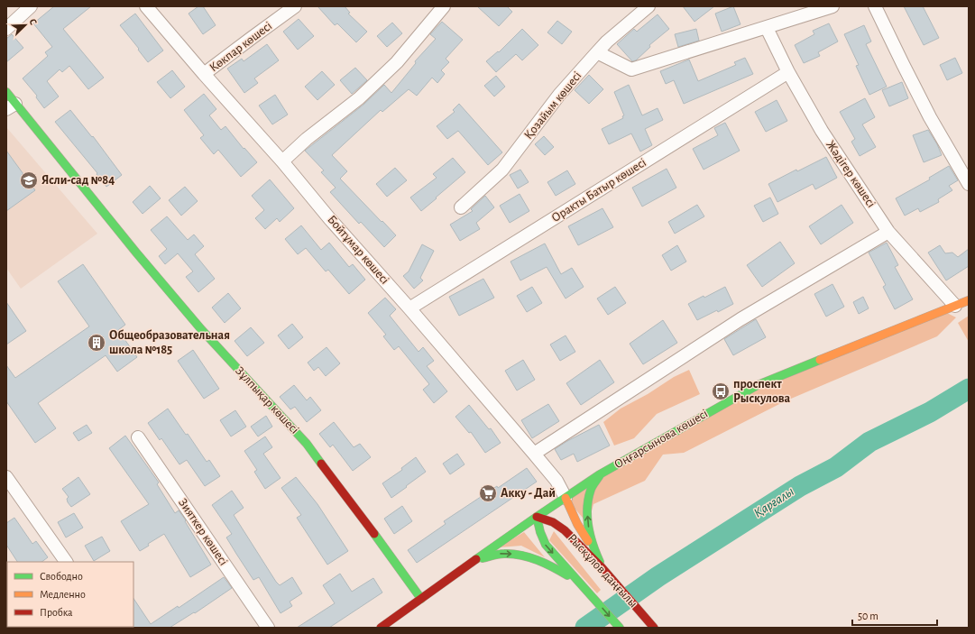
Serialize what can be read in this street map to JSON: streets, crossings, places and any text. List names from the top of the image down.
{
  "streets": {
    "main road": ["Зұлпықар көшесі", "Оңғарсынова көшесі", "Рысқұлов даңғылы"],
    "street": [
      "Көкпар көшесі",
      "Қозайым көшесі",
      "Жәдігер көшесі",
      "Оракты Батыр көшесі",
      "Бойтұмар көшесі",
      "Зияткер көшесі"
    ]
  },
  "crossings": [
    ["Көкпар көшесі", "Бойтұмар көшесі"],
    ["Жәдігер көшесі", "Оракты Батыр көшесі"],
    ["Жәдігер көшесі", "Оңғарсынова көшесі"],
    ["Оракты Батыр көшесі", "Бойтұмар көшесі"],
    ["Бойтұмар көшесі", "Оңғарсынова көшесі"],
    ["Зұлпықар көшесі", "Оңғарсынова көшесі"],
    ["Оңғарсынова көшесі", "Рысқұлов даңғылы"]
  ],
  "water": ["Қарғалы"],
  "places": {
    "school or university": ["Ясли-сад №84"],
    "building": ["Общеобразовательная школа №185"],
    "bus stop": ["проспект Рыскулова"],
    "supermarket": ["Акку - Дай"]
  },
  "legend": ["Свободно", "Медленно", "Пробка"],
  "scale_bar": "50 m",
  "north": "top right"
}
